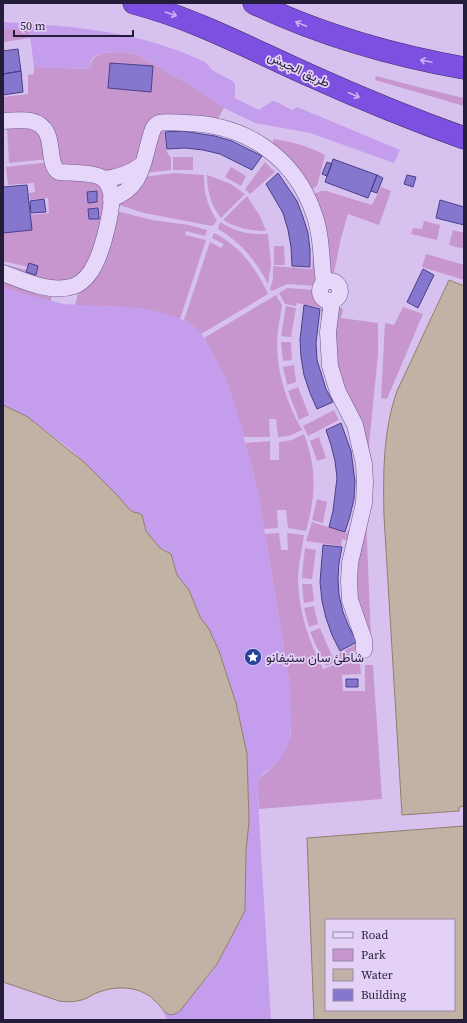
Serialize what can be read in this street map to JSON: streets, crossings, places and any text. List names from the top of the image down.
{
  "streets": {
    "highway": ["طريق الجيش"]
  },
  "places": {
    "place": ["شاطئ سان ستيفانو"]
  },
  "legend": [
    "Road",
    "Park",
    "Water",
    "Building"
  ],
  "scale_bar": "50 m"
}
